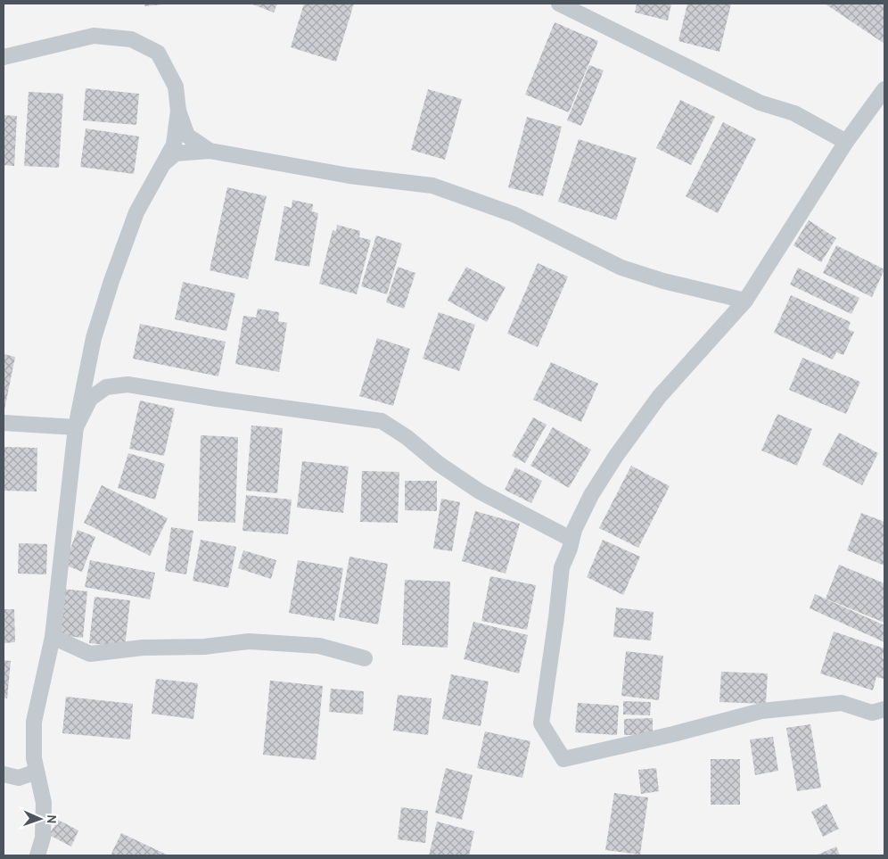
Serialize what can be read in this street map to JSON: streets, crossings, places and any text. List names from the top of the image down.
{
  "north": "right"
}
